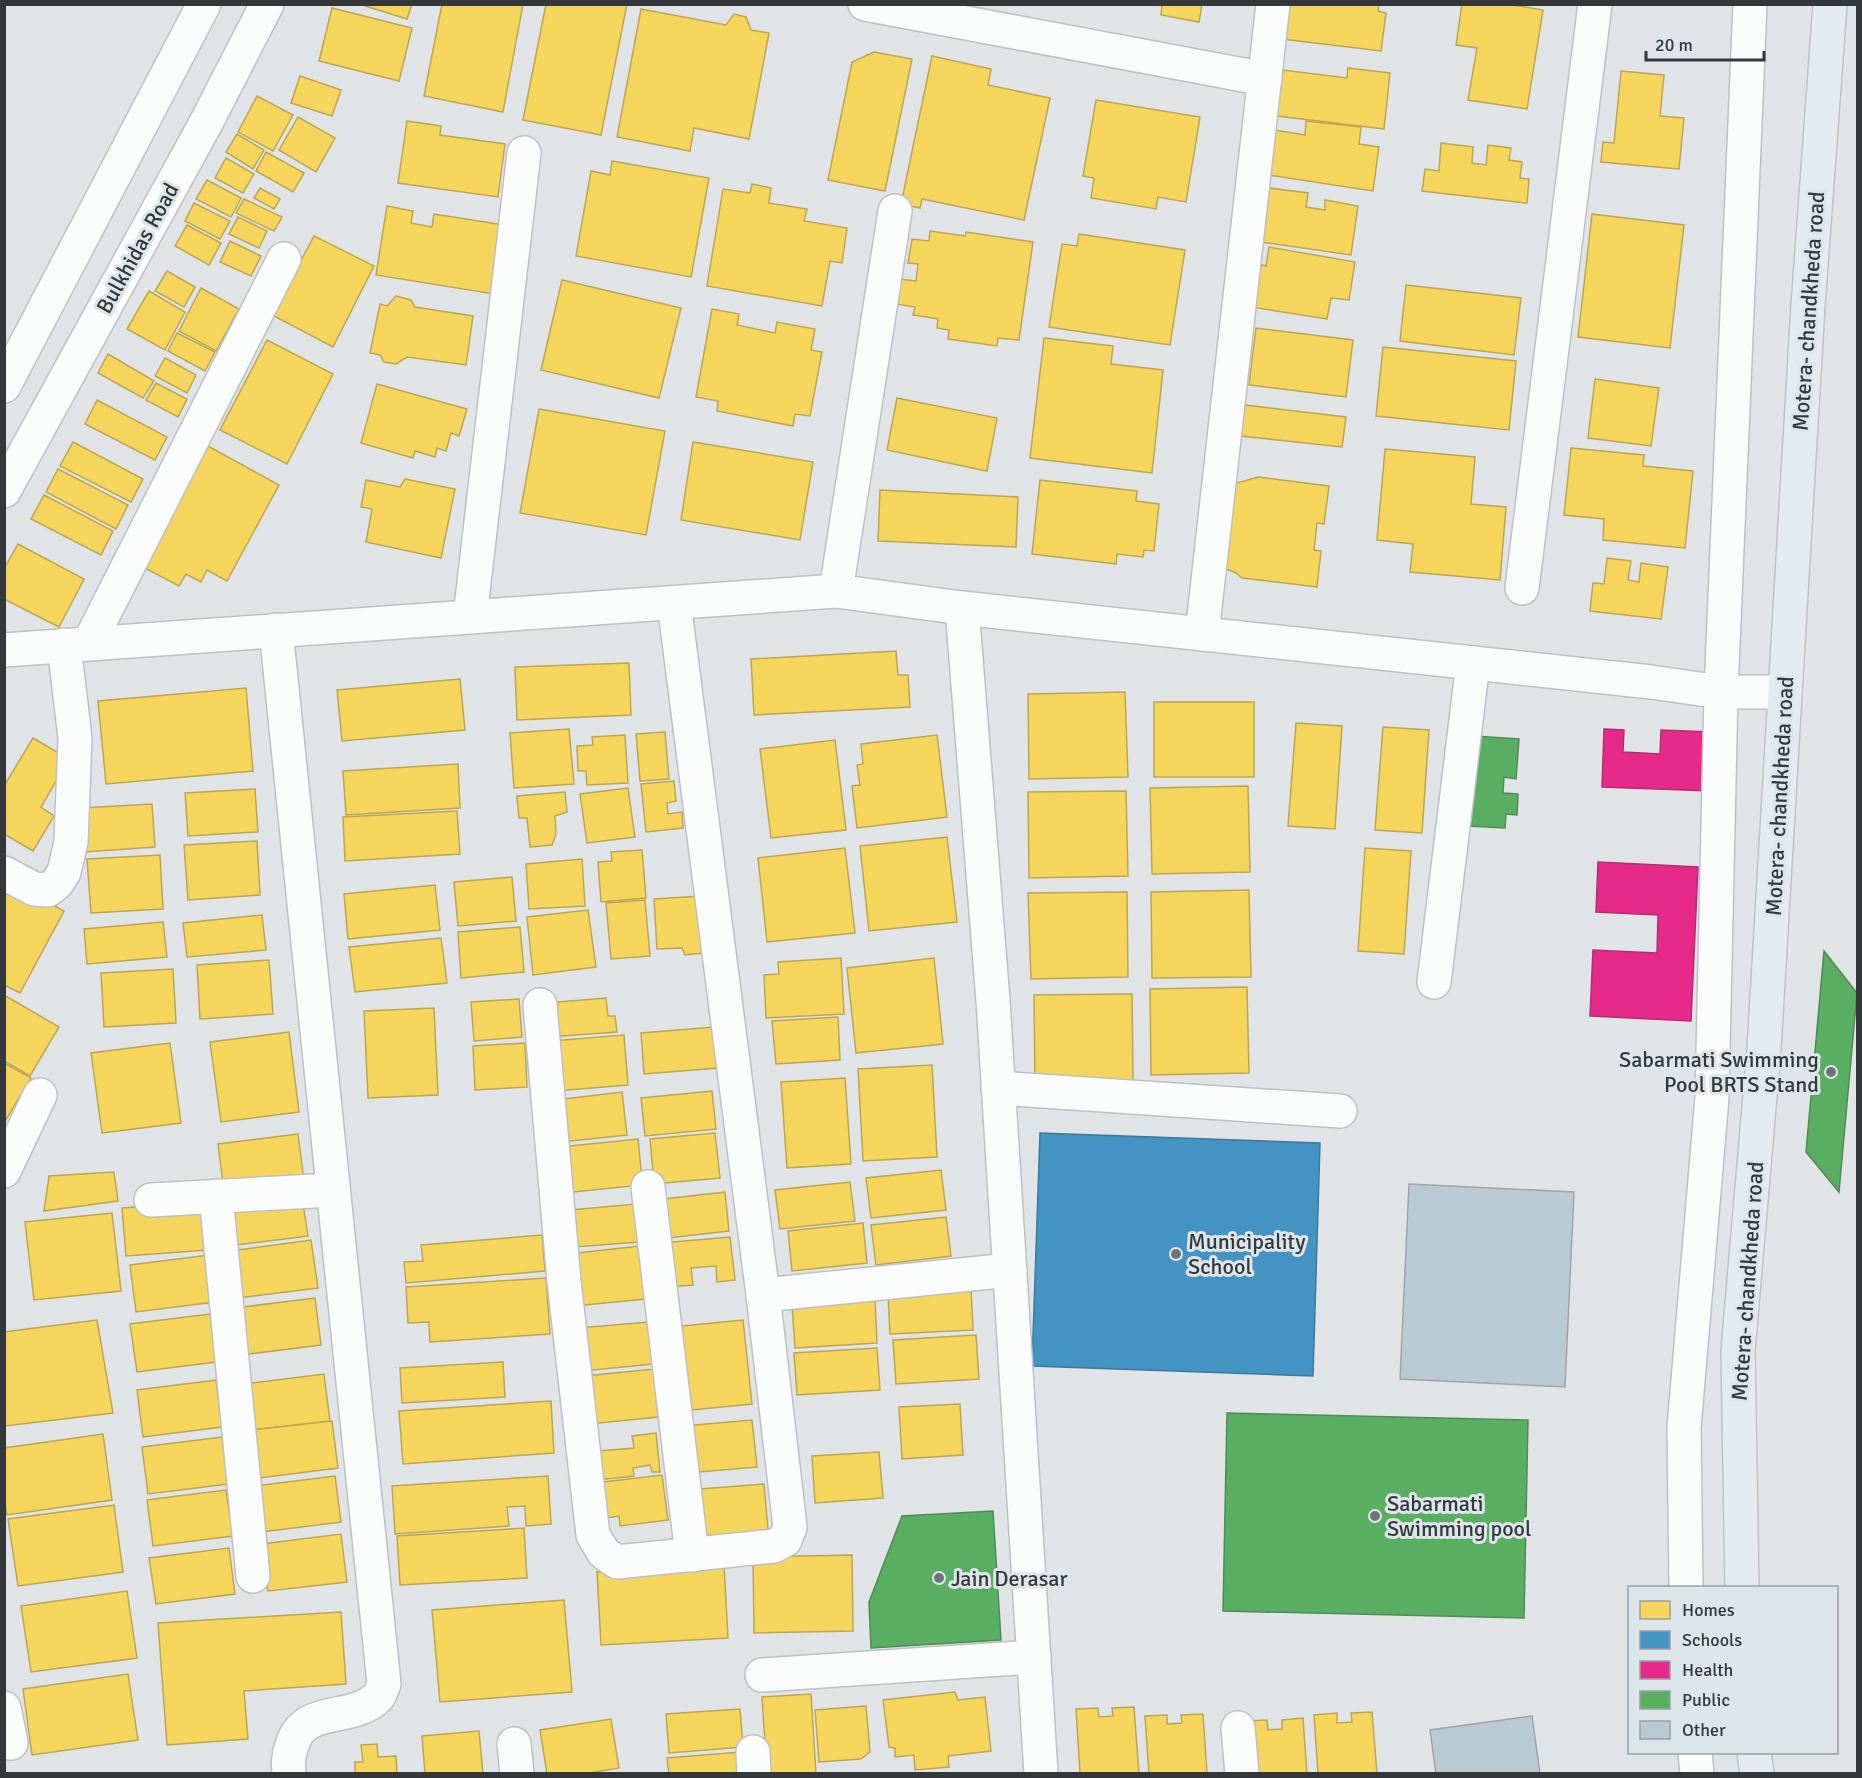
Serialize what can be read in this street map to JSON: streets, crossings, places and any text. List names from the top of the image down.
{
  "streets": {
    "main road": ["Motera- chandkheda road"],
    "street": ["Bulkhidas Road"]
  },
  "places": [
    "Sabarmati Swimming Pool BRTS Stand",
    "Municipality School",
    "Sabarmati Swimming pool",
    "Jain Derasar"
  ],
  "legend": [
    "Homes",
    "Schools",
    "Health",
    "Public",
    "Other"
  ],
  "scale_bar": "20 m"
}
